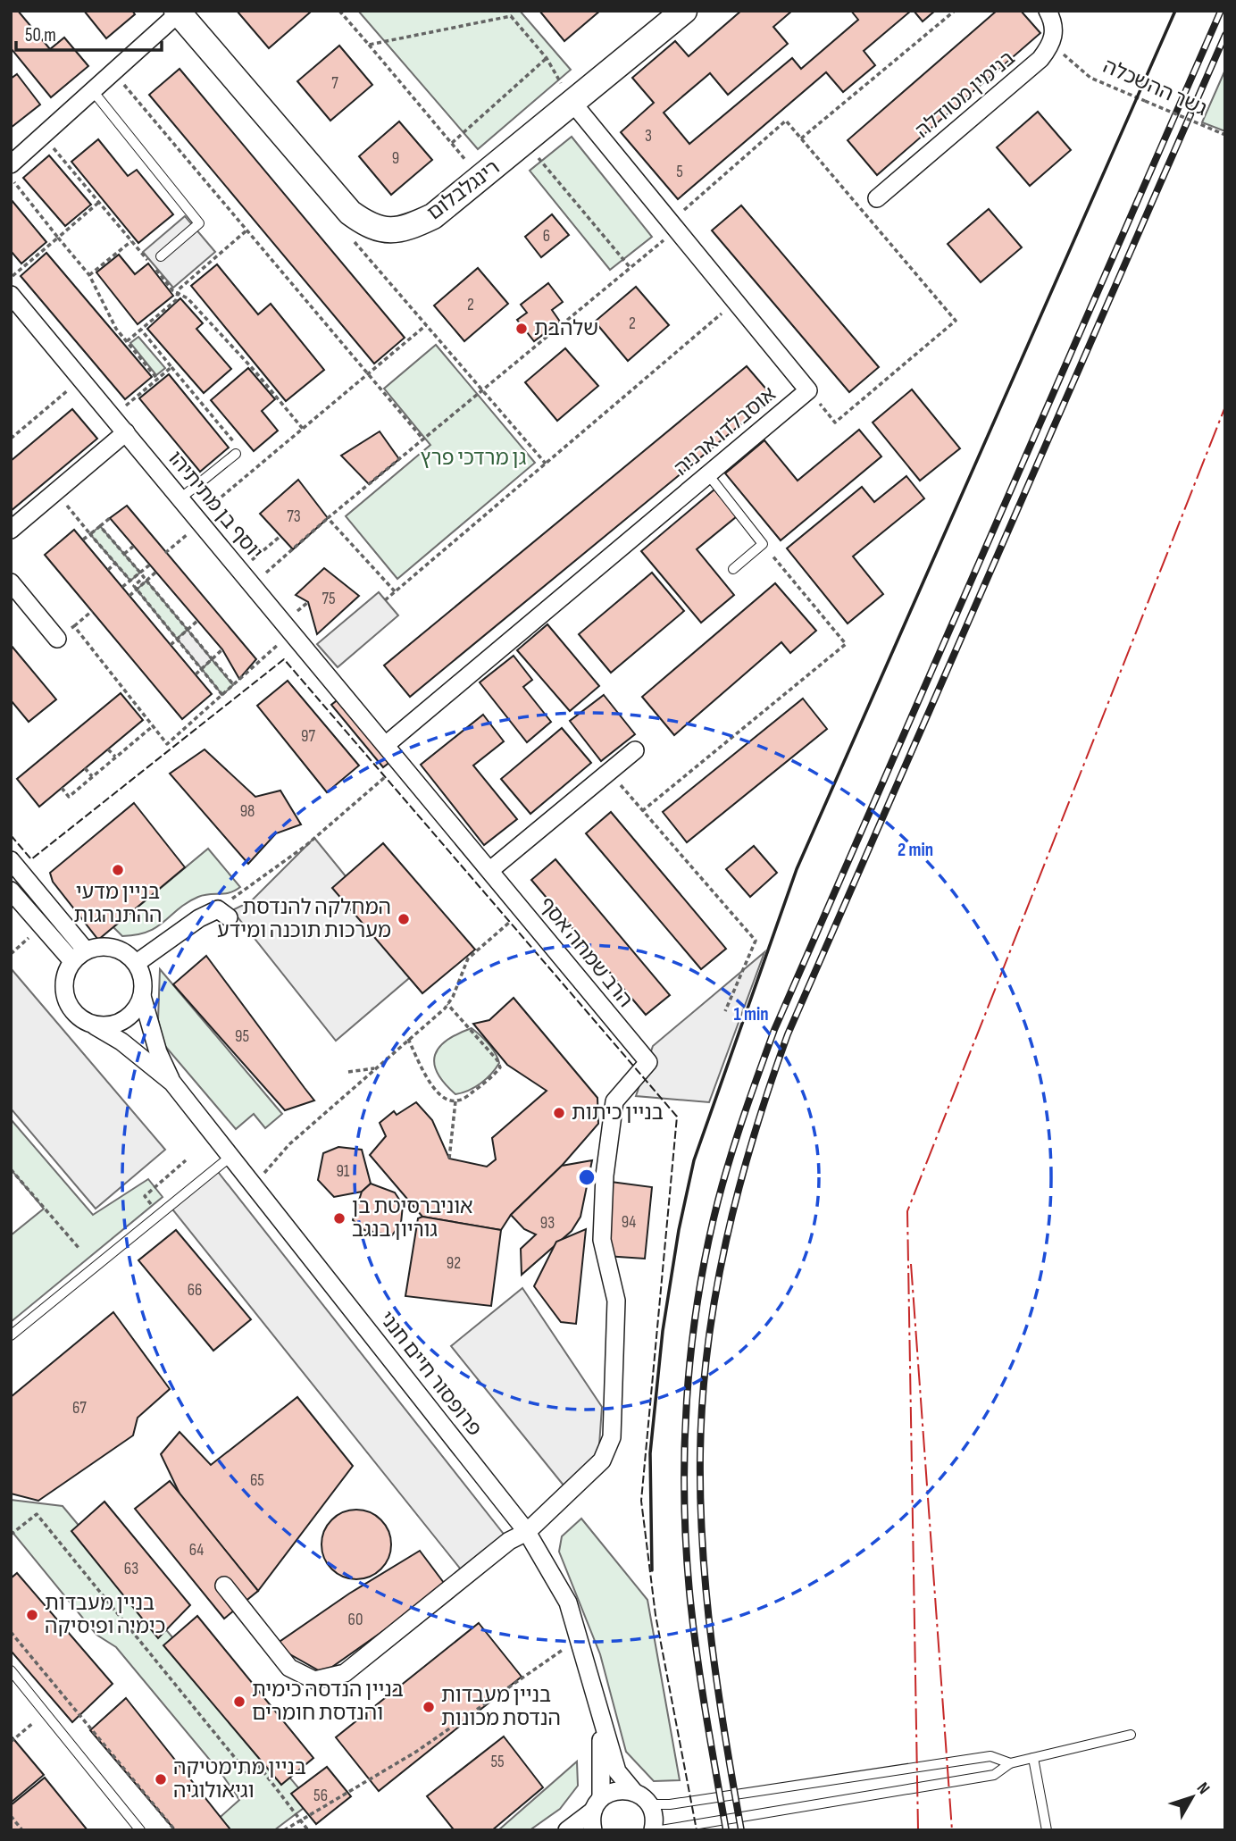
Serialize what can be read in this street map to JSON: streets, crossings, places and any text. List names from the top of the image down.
{
  "streets": {
    "street": [
      "בנימין מטודלה",
      "רינגלבלום",
      "אוסבלדו ארניה",
      "יוסף בן מתיתיהו",
      "הרב שמחה אסף",
      "פרופסור חיים חנני"
    ],
    "path": ["גשר ההשכלה"]
  },
  "crossings": [
    ["רינגלבלום", "אוסבלדו ארניה"],
    ["אוסבלדו ארניה", "יוסף בן מתיתיהו"],
    ["אוסבלדו ארניה", "הרב שמחה אסף"],
    ["יוסף בן מתיתיהו", "הרב שמחה אסף"],
    ["הרב שמחה אסף", "פרופסור חיים חנני"]
  ],
  "parks": ["גן מרדכי פרץ"],
  "places": [
    "שלהבת",
    "בניין מדעי ההתנהגות",
    "המחלקה להנדסת מערכות תוכנה ומידע",
    "בניין כיתות",
    "אוניברסיטת בן גוריון בנגב",
    "בניין מעבדות כימיה ופיסיקה",
    "בניין הנדסה כימית והנדסת חומרים",
    "בניין מעבדות הנדסת מכונות",
    "בניין מתימטיקה וגיאולוגיה"
  ],
  "house_numbers": [
    "7",
    "3",
    "9",
    "5",
    "6",
    "2",
    "2",
    "73",
    "75",
    "97",
    "98",
    "95",
    "91",
    "94",
    "93",
    "92",
    "66",
    "67",
    "65",
    "64",
    "63",
    "60",
    "55",
    "56"
  ],
  "scale_bar": "50 m",
  "north": "top right",
  "rings": ["2 min", "1 min"]
}
